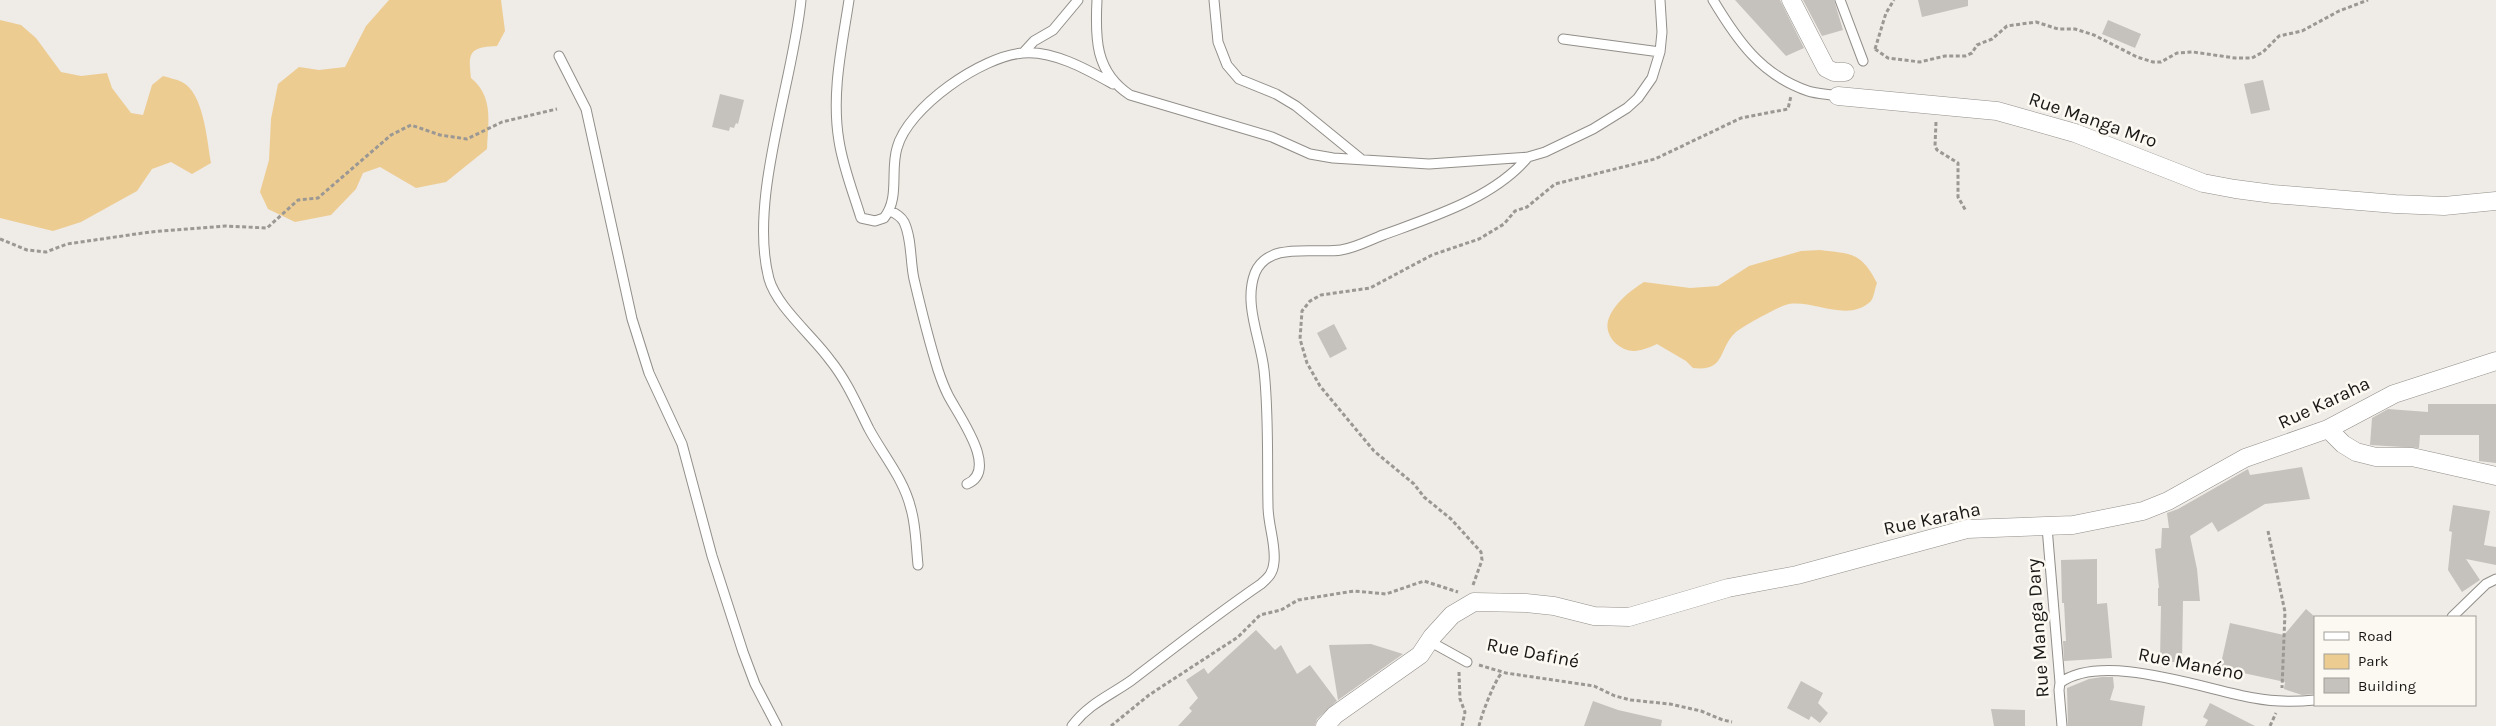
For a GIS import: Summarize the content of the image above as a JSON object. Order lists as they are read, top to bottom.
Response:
{
  "streets": {
    "street": ["Rue Manga Mro", "Rue Karaha"],
    "lane": ["Rue Manga Dary", "Rue Dafiné", "Rue Manéno"]
  },
  "crossings": [
    ["Rue Karaha", "Rue Manga Dary"],
    ["Rue Manga Dary", "Rue Manéno"]
  ],
  "legend": ["Road", "Park", "Building"]
}
